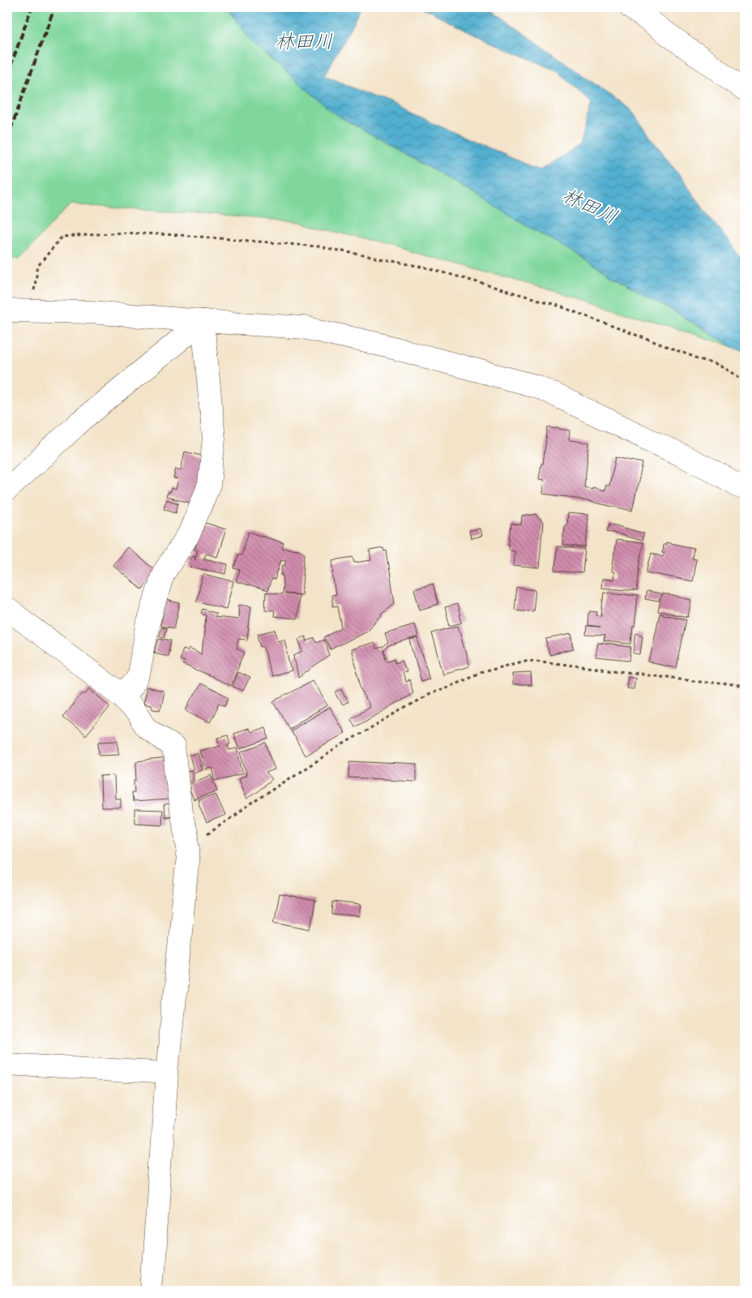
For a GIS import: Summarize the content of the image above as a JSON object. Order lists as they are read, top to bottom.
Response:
{
  "water": ["林田川"]
}
